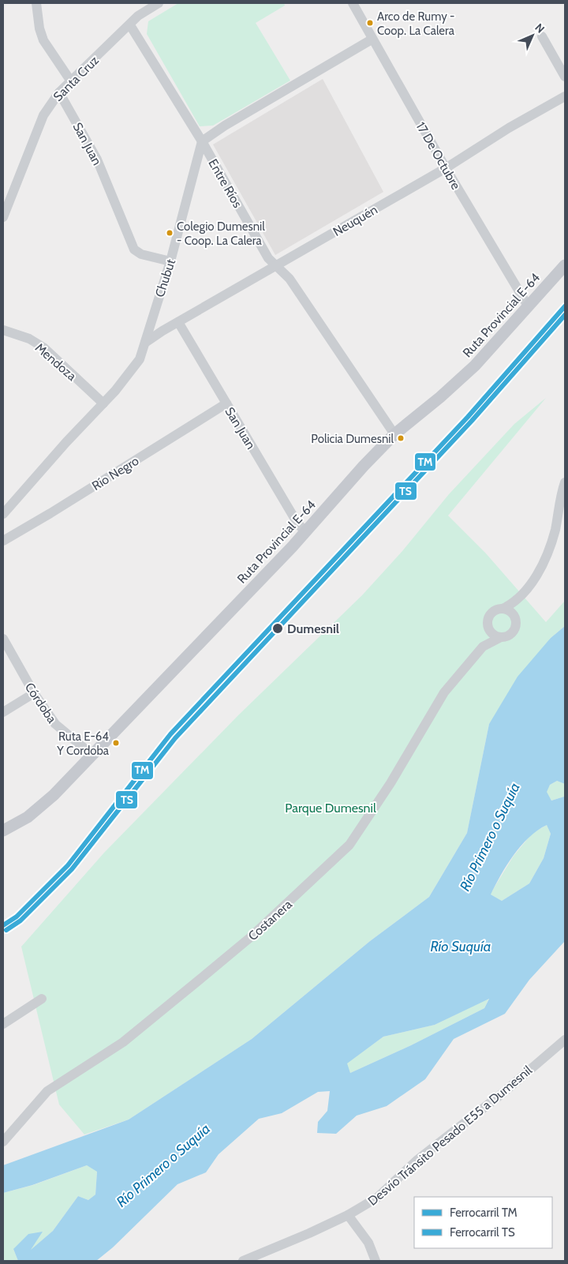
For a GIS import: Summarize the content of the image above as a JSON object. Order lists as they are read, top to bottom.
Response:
{
  "streets": {
    "main road": ["Ruta Provincial E-64"],
    "street": [
      "Santa Cruz",
      "San Juan",
      "17 De Octubre",
      "Entre Ríos",
      "Neuquén",
      "Chubut",
      "Mendoza",
      "Río Negro",
      "Córdoba",
      "Costanera",
      "Desvío Tránsito Pesado E55 a Dumesnil"
    ]
  },
  "crossings": [
    ["Santa Cruz", "San Juan"],
    ["Santa Cruz", "Entre Ríos"],
    ["San Juan", "Neuquén"],
    ["San Juan", "Chubut"],
    ["San Juan", "Ruta Provincial E-64"],
    ["San Juan", "Río Negro"],
    ["17 De Octubre", "Neuquén"],
    ["17 De Octubre", "Ruta Provincial E-64"],
    ["Entre Ríos", "Neuquén"],
    ["Entre Ríos", "Chubut"],
    ["Entre Ríos", "Ruta Provincial E-64"],
    ["Neuquén", "Chubut"],
    ["Chubut", "Mendoza"],
    ["Ruta Provincial E-64", "Córdoba"]
  ],
  "water": ["Río Primero o Suquía", "Río Suquía"],
  "parks": ["Parque Dumesnil"],
  "places": [
    "Arco de Rumy - Coop. La Calera",
    "Colegio Dumesnil - Coop. La Calera",
    "Policia Dumesnil",
    "Dumesnil",
    "Ruta E-64 Y Cordoba"
  ],
  "lines": ["rail line TM", "rail line TS"],
  "legend": ["Ferrocarril TM", "Ferrocarril TS"],
  "north": "top right"
}
